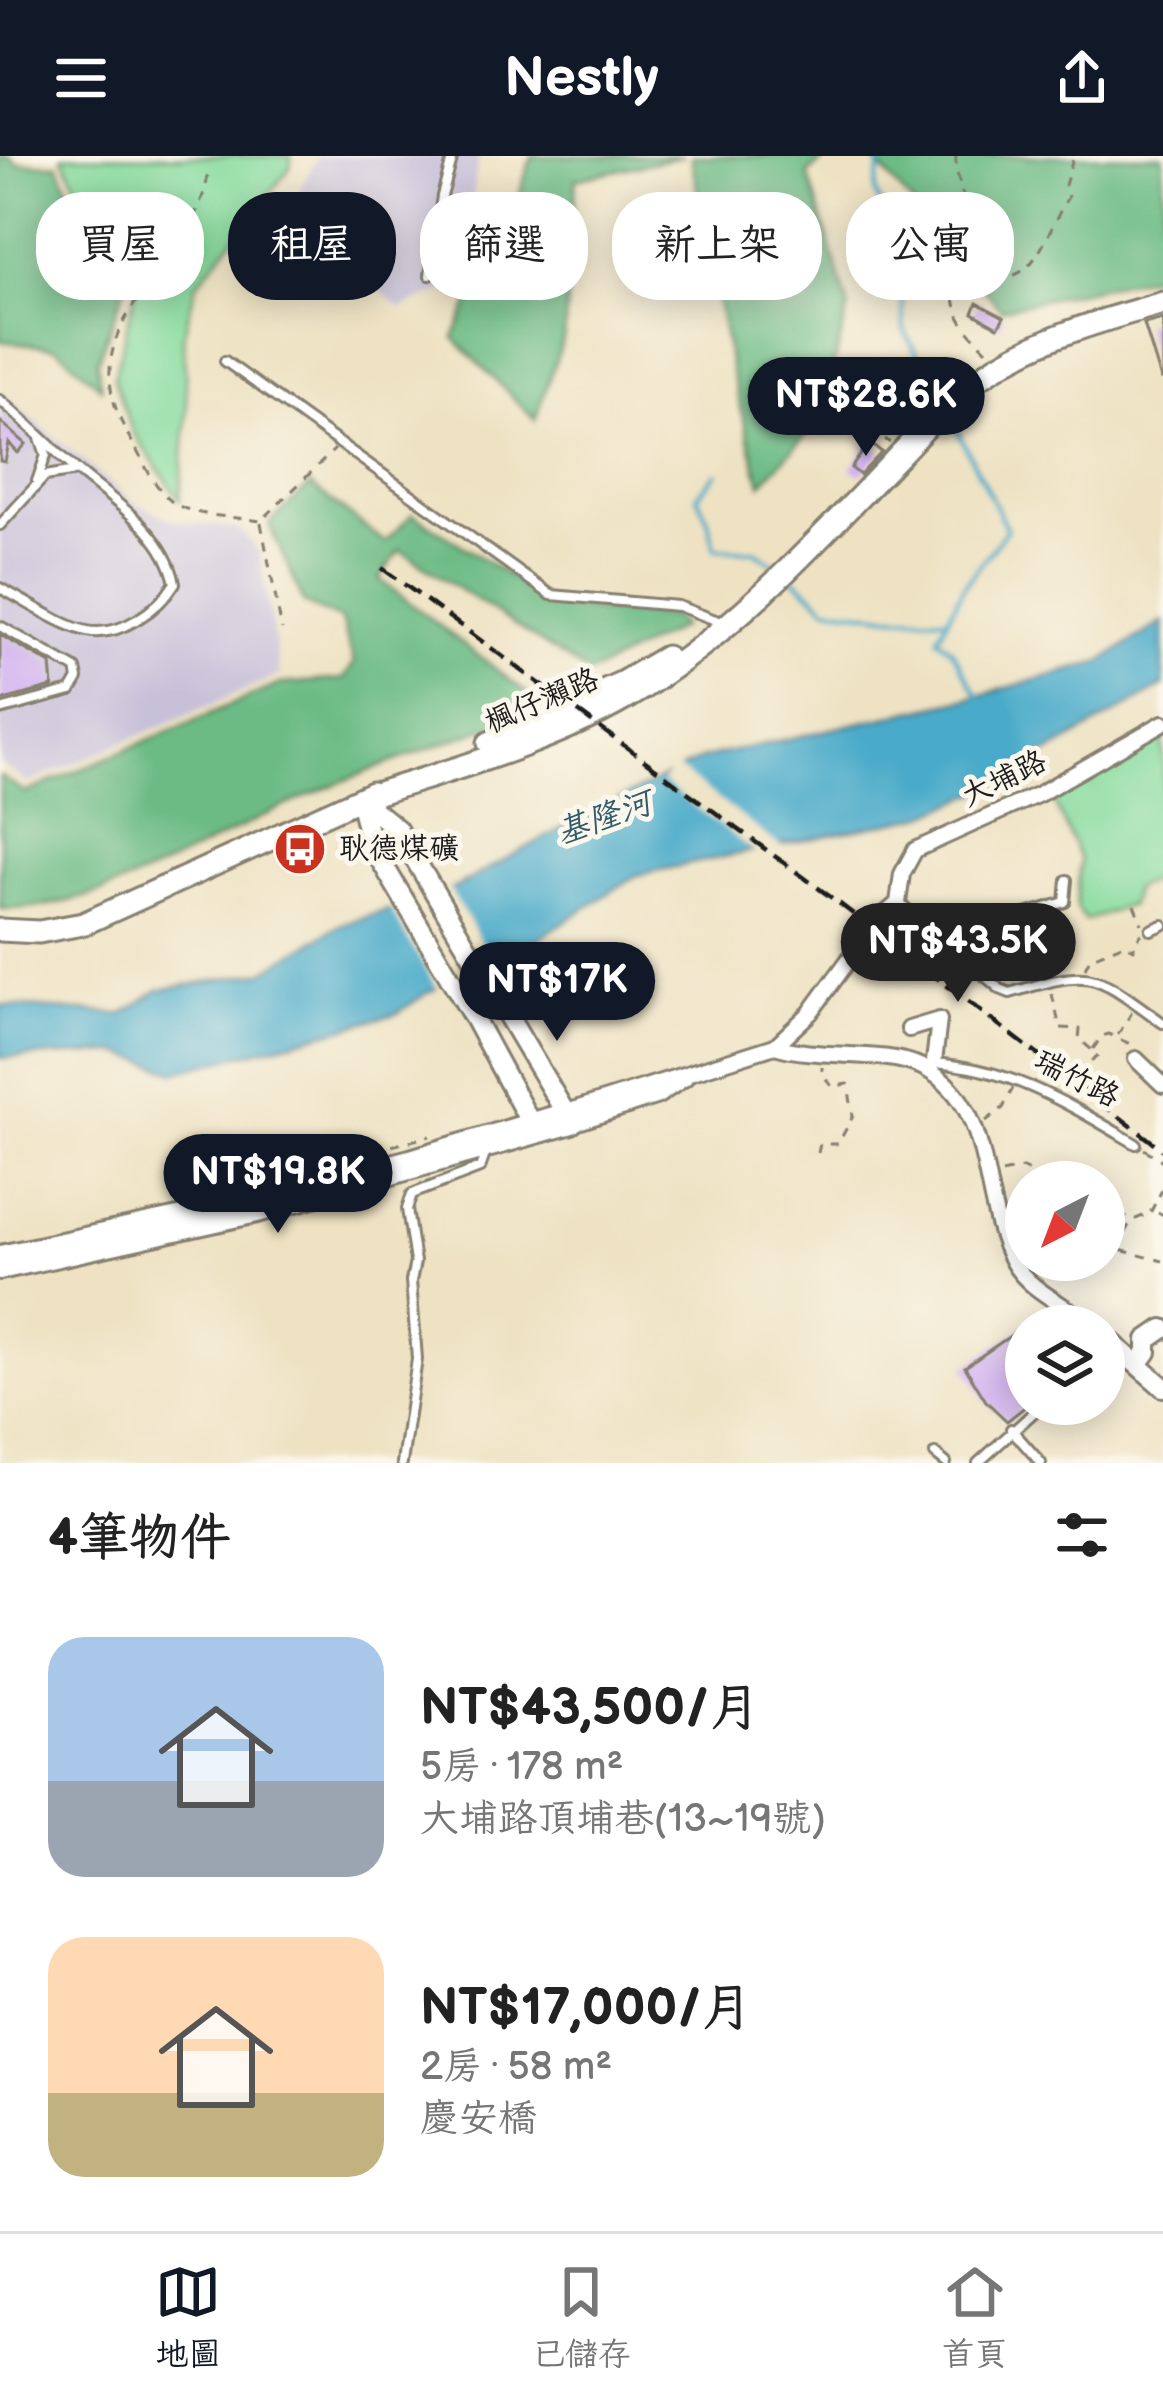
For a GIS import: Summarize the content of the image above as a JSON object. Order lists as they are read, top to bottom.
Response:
{
  "streets": {
    "main road": ["楓仔瀨路"],
    "street": ["大埔路", "瑞竹路"]
  },
  "water": ["基隆河"],
  "places": {
    "bus stop": ["耿德煤礦"]
  },
  "north": "bottom left",
  "page": {
    "header": "Nestly",
    "chip": [
      "買屋",
      "租屋",
      "篩選",
      "新上架",
      "公寓"
    ],
    "price": [
      "NT$28.6K",
      "NT$43.5K",
      "NT$17K",
      "NT$19.8K"
    ],
    "heading": "4筆物件",
    "list": [
      {
        "name": "NT$43,500/月",
        "note": "5房 · 178 m² · 大埔路頂埔巷(13~19號)"
      },
      {
        "name": "NT$17,000/月",
        "note": "2房 · 58 m² · 慶安橋"
      }
    ],
    "tabs": ["地圖", "已儲存", "首頁"]
  }
}
